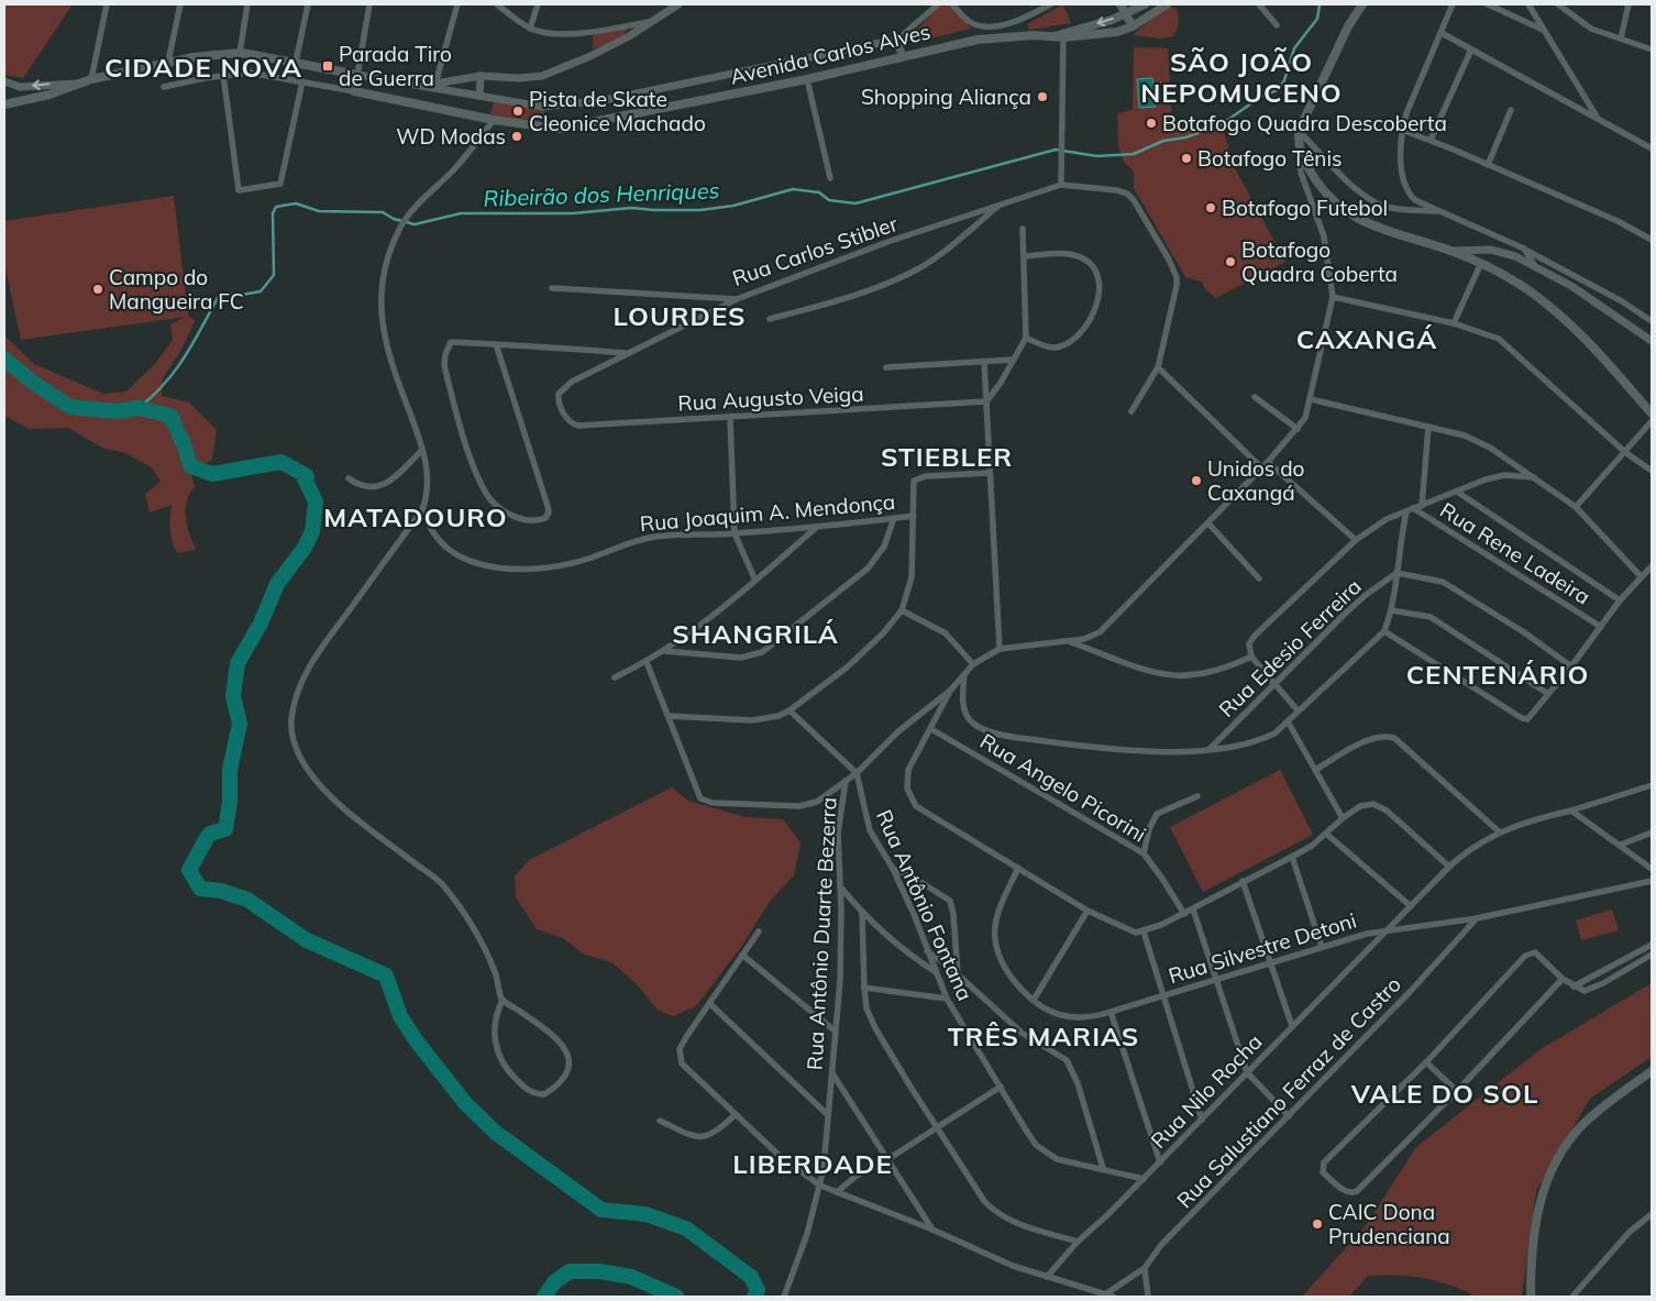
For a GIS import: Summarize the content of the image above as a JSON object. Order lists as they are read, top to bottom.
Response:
{
  "streets": {
    "main road": ["Avenida Carlos Alves"],
    "street": [
      "Rua Carlos Stibler",
      "Rua Augusto Veiga",
      "Rua Joaquim A. Mendonça",
      "Rua Rene Ladeira",
      "Rua Edesio Ferreira",
      "Rua Angelo Picorini",
      "Rua Antônio Fontana",
      "Rua Antônio Duarte Bezerra",
      "Rua Silvestre Detoni",
      "Rua Nilo Rocha",
      "Rua Salustiano Ferraz de Castro"
    ]
  },
  "crossings": [
    ["Rua Antônio Fontana", "Rua Nilo Rocha"],
    ["Rua Silvestre Detoni", "Rua Nilo Rocha"],
    ["Rua Silvestre Detoni", "Rua Salustiano Ferraz de Castro"]
  ],
  "districts": [
    "SÃO JOÃO NEPOMUCENO",
    "CIDADE NOVA",
    "LOURDES",
    "CAXANGÁ",
    "STIEBLER",
    "MATADOURO",
    "SHANGRILÁ",
    "CENTENÁRIO",
    "TRÊS MARIAS",
    "VALE DO SOL",
    "LIBERDADE"
  ],
  "water": ["Ribeirão dos Henriques"],
  "places": {
    "transit": ["Parada Tiro de Guerra"],
    "other": [
      "Shopping Aliança",
      "Pista de Skate Cleonice Machado",
      "Botafogo Quadra Descoberta",
      "WD Modas",
      "Botafogo Tênis",
      "Botafogo Futebol",
      "Botafogo Quadra Coberta",
      "Campo do Mangueira FC",
      "Unidos do Caxangá",
      "CAIC Dona Prudenciana"
    ]
  }
}
